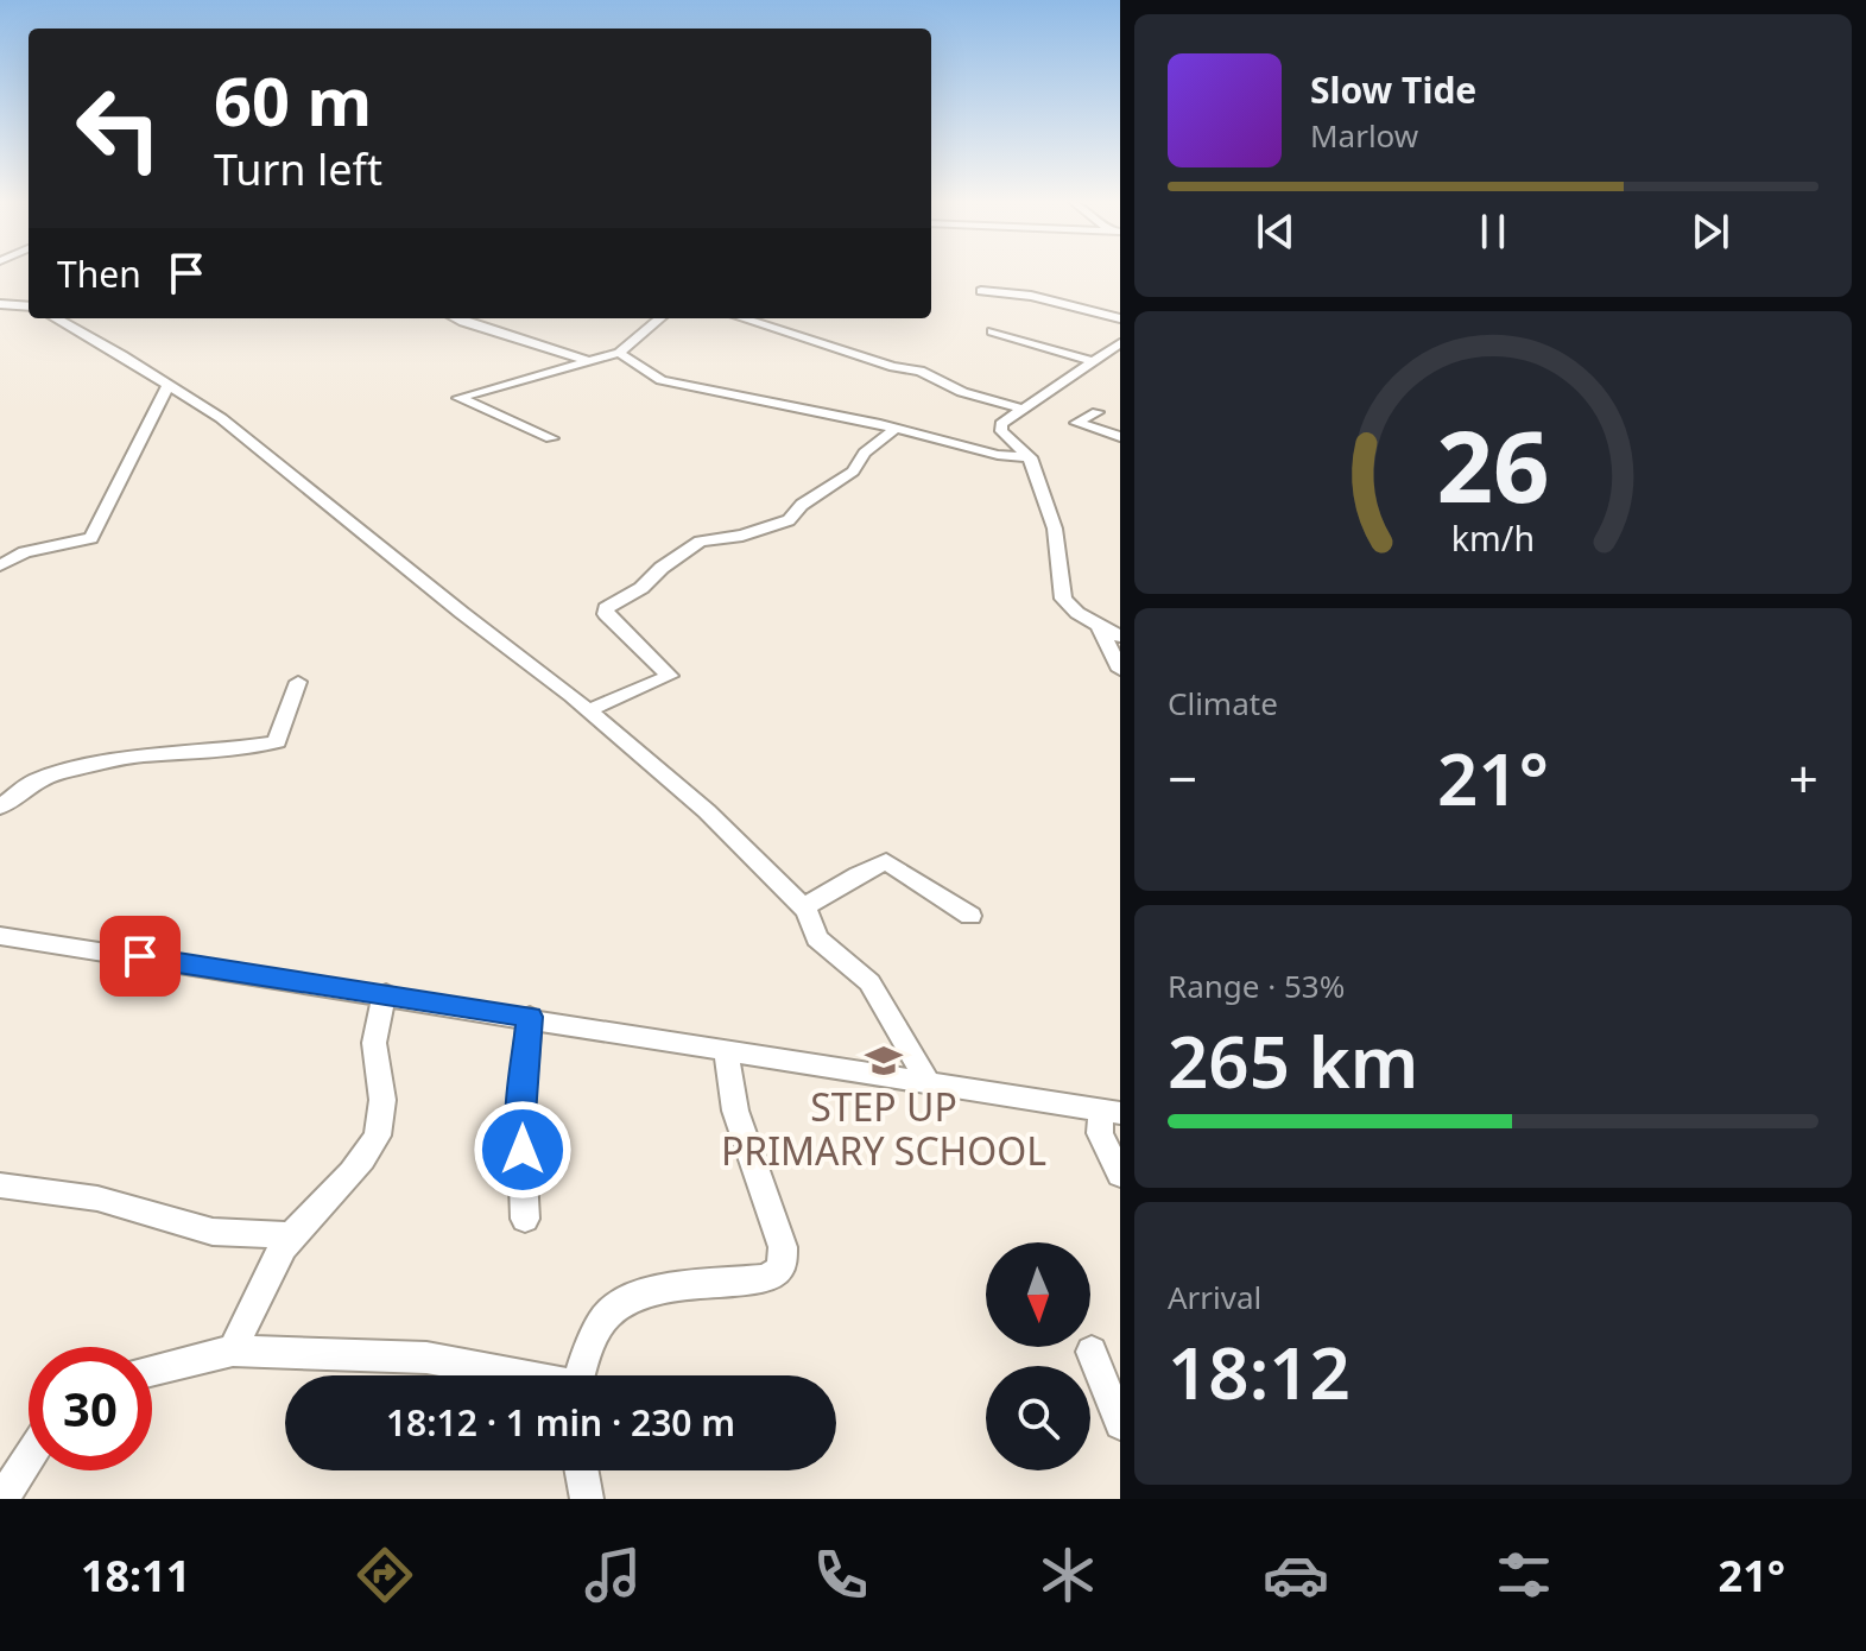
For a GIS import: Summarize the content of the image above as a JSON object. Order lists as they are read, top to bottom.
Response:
{
  "places": {
    "school or university": ["STEP UP PRIMARY SCHOOL"]
  },
  "north": "bottom",
  "page": {
    "turn": ["60 m", "Turn left"],
    "song": ["Slow Tide", "Marlow"],
    "then": "Then",
    "tile": [
      "Climate",
      ["Range · 53%", "265 km"],
      ["Arrival", "18:12"]
    ],
    "heat": ["−", "21°", "+"],
    "limit": "30",
    "trip": "18:12 · 1 min · 230 m",
    "tabs": ["18:11", "21°"],
    "gauge": ["26", "km/h"]
  }
}
